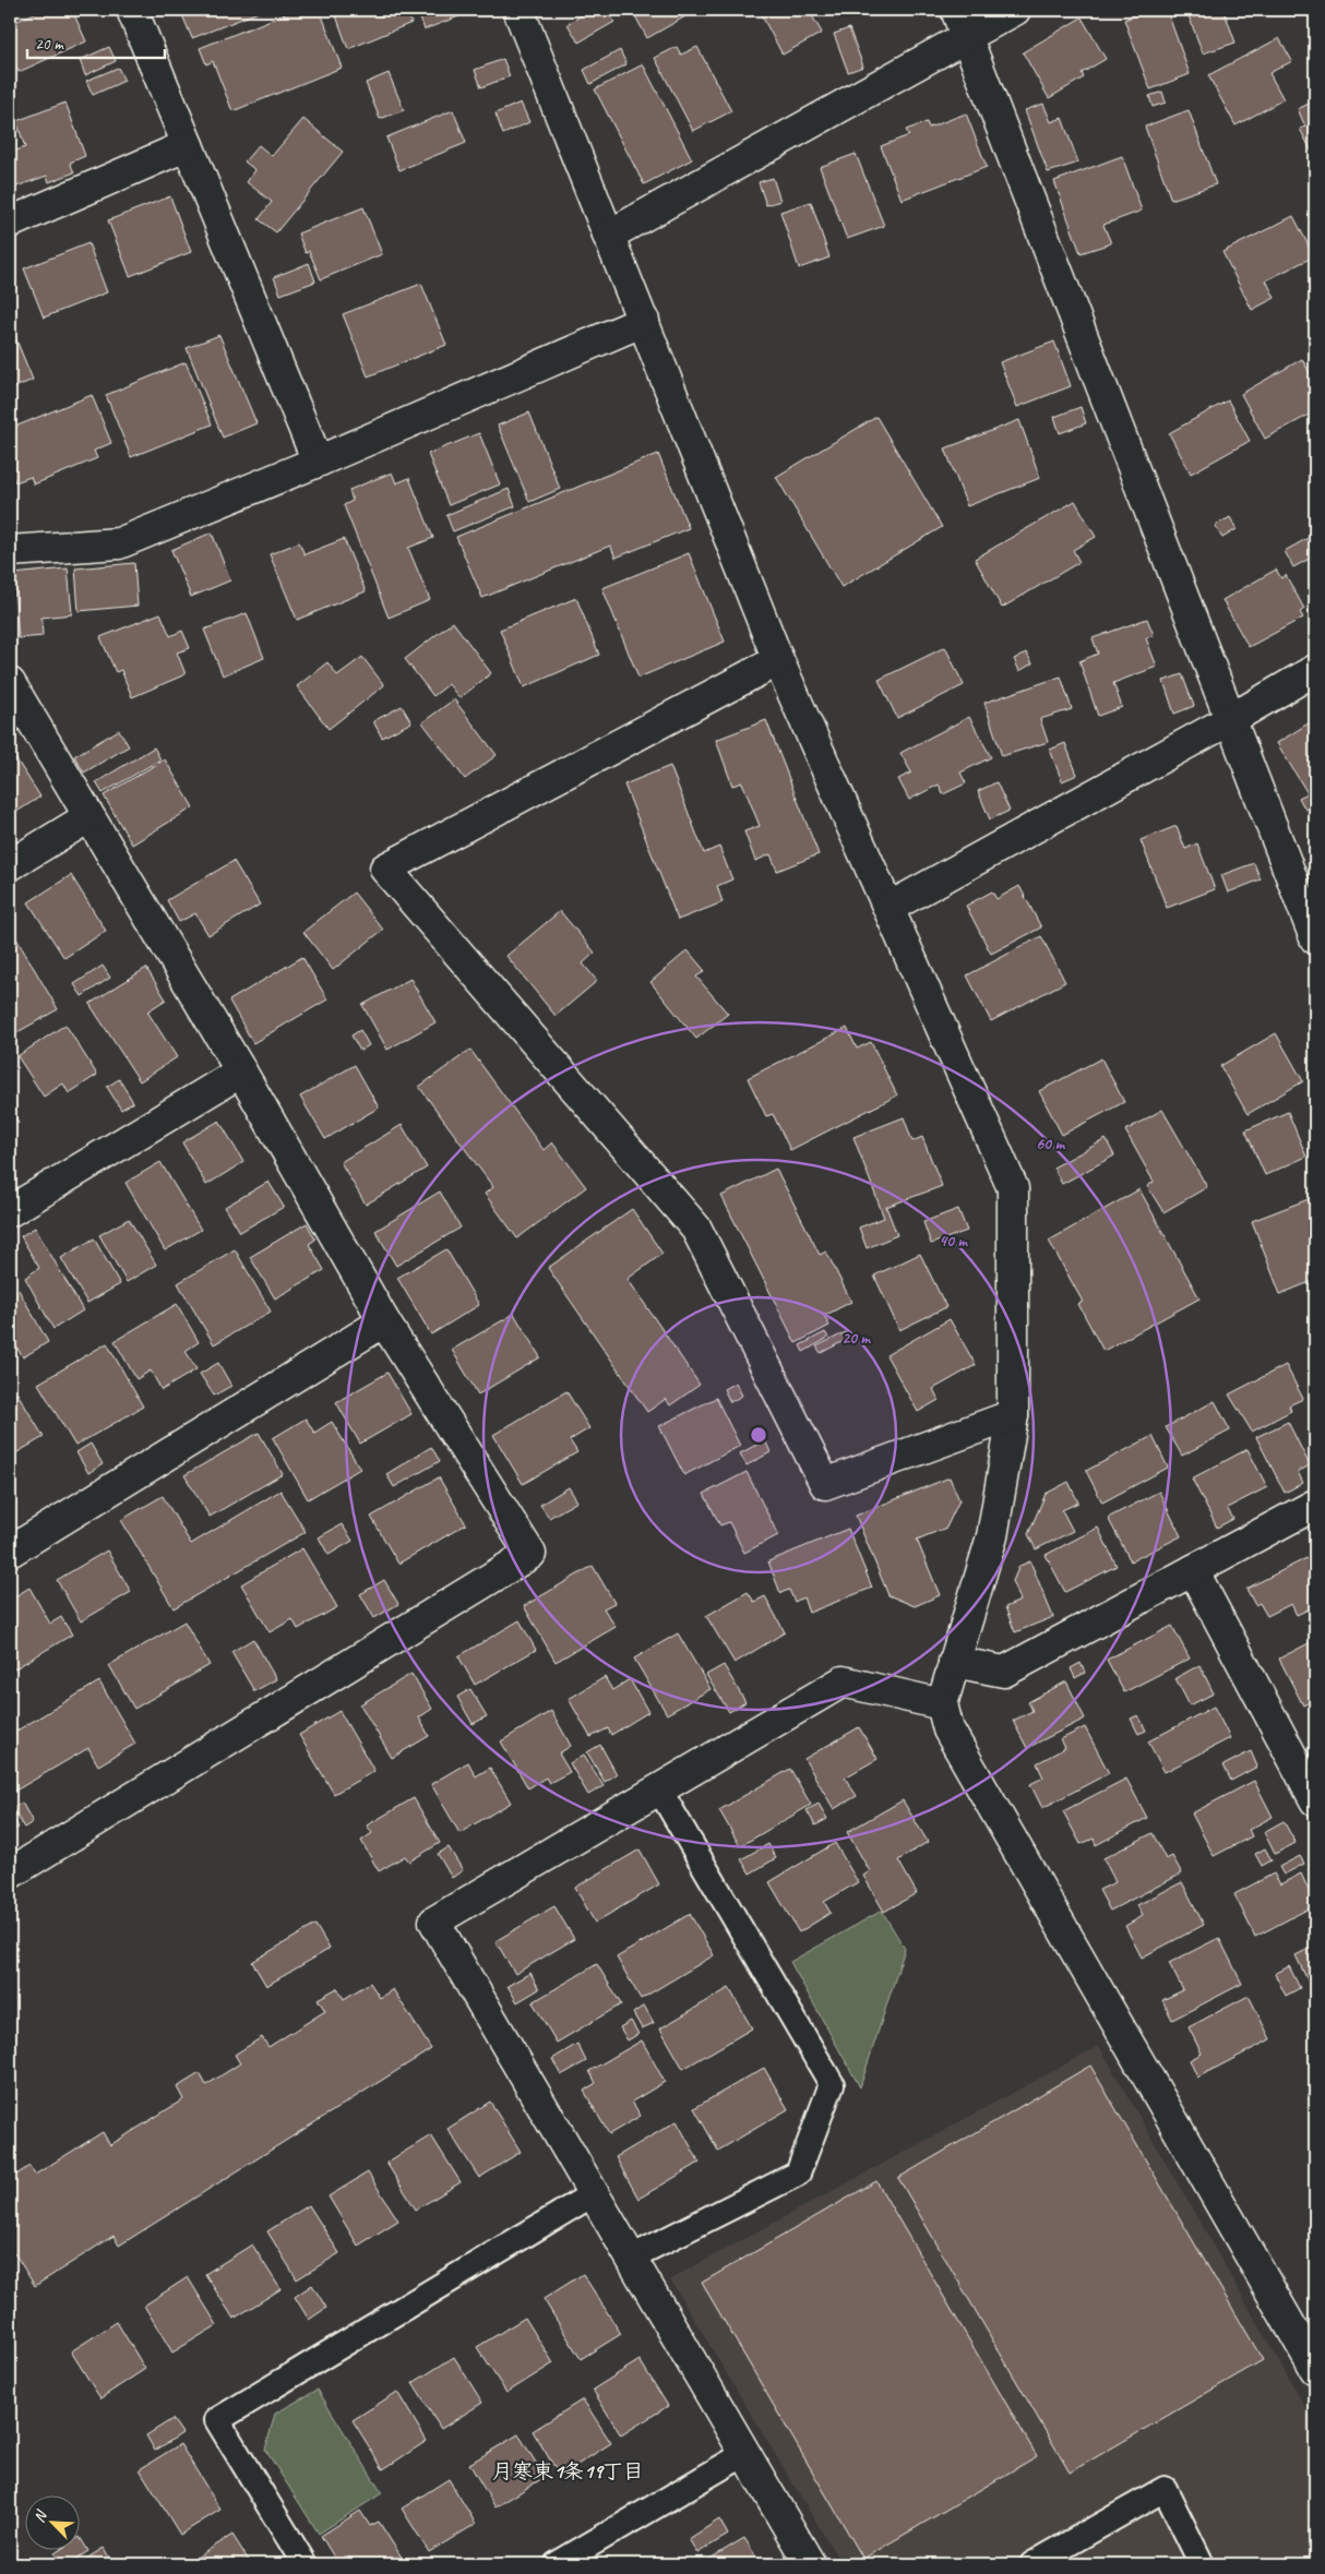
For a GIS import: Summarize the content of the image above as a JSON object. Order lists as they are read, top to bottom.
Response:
{
  "districts": ["月寒東1条19丁目"],
  "scale_bar": "20 m",
  "north": "top left",
  "rings": ["60 m", "40 m", "20 m"]
}
